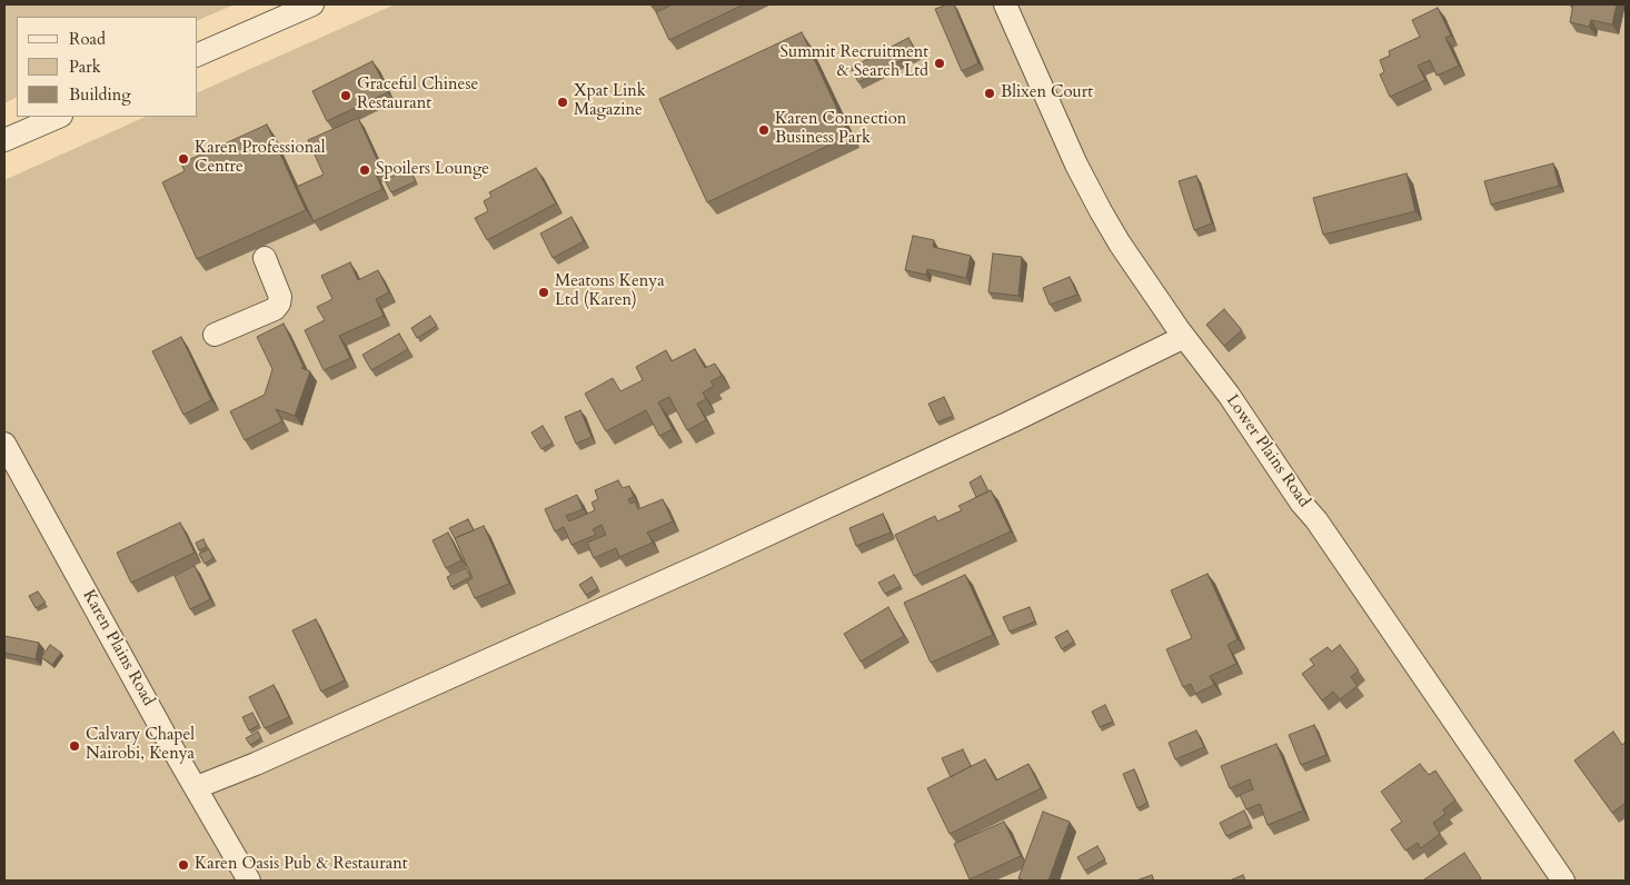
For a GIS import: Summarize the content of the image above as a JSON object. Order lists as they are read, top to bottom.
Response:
{
  "streets": {
    "street": ["Lower Plains Road", "Karen Plains Road"]
  },
  "places": [
    "Summit Recruitment & Search Ltd",
    "Blixen Court",
    "Graceful Chinese Restaurant",
    "Xpat Link Magazine",
    "Karen Connection Business Park",
    "Karen Professional Centre",
    "Spoilers Lounge",
    "Meatons Kenya Ltd (Karen)",
    "Calvary Chapel Nairobi, Kenya",
    "Karen Oasis Pub & Restaurant"
  ],
  "legend": ["Road", "Park", "Building"]
}
